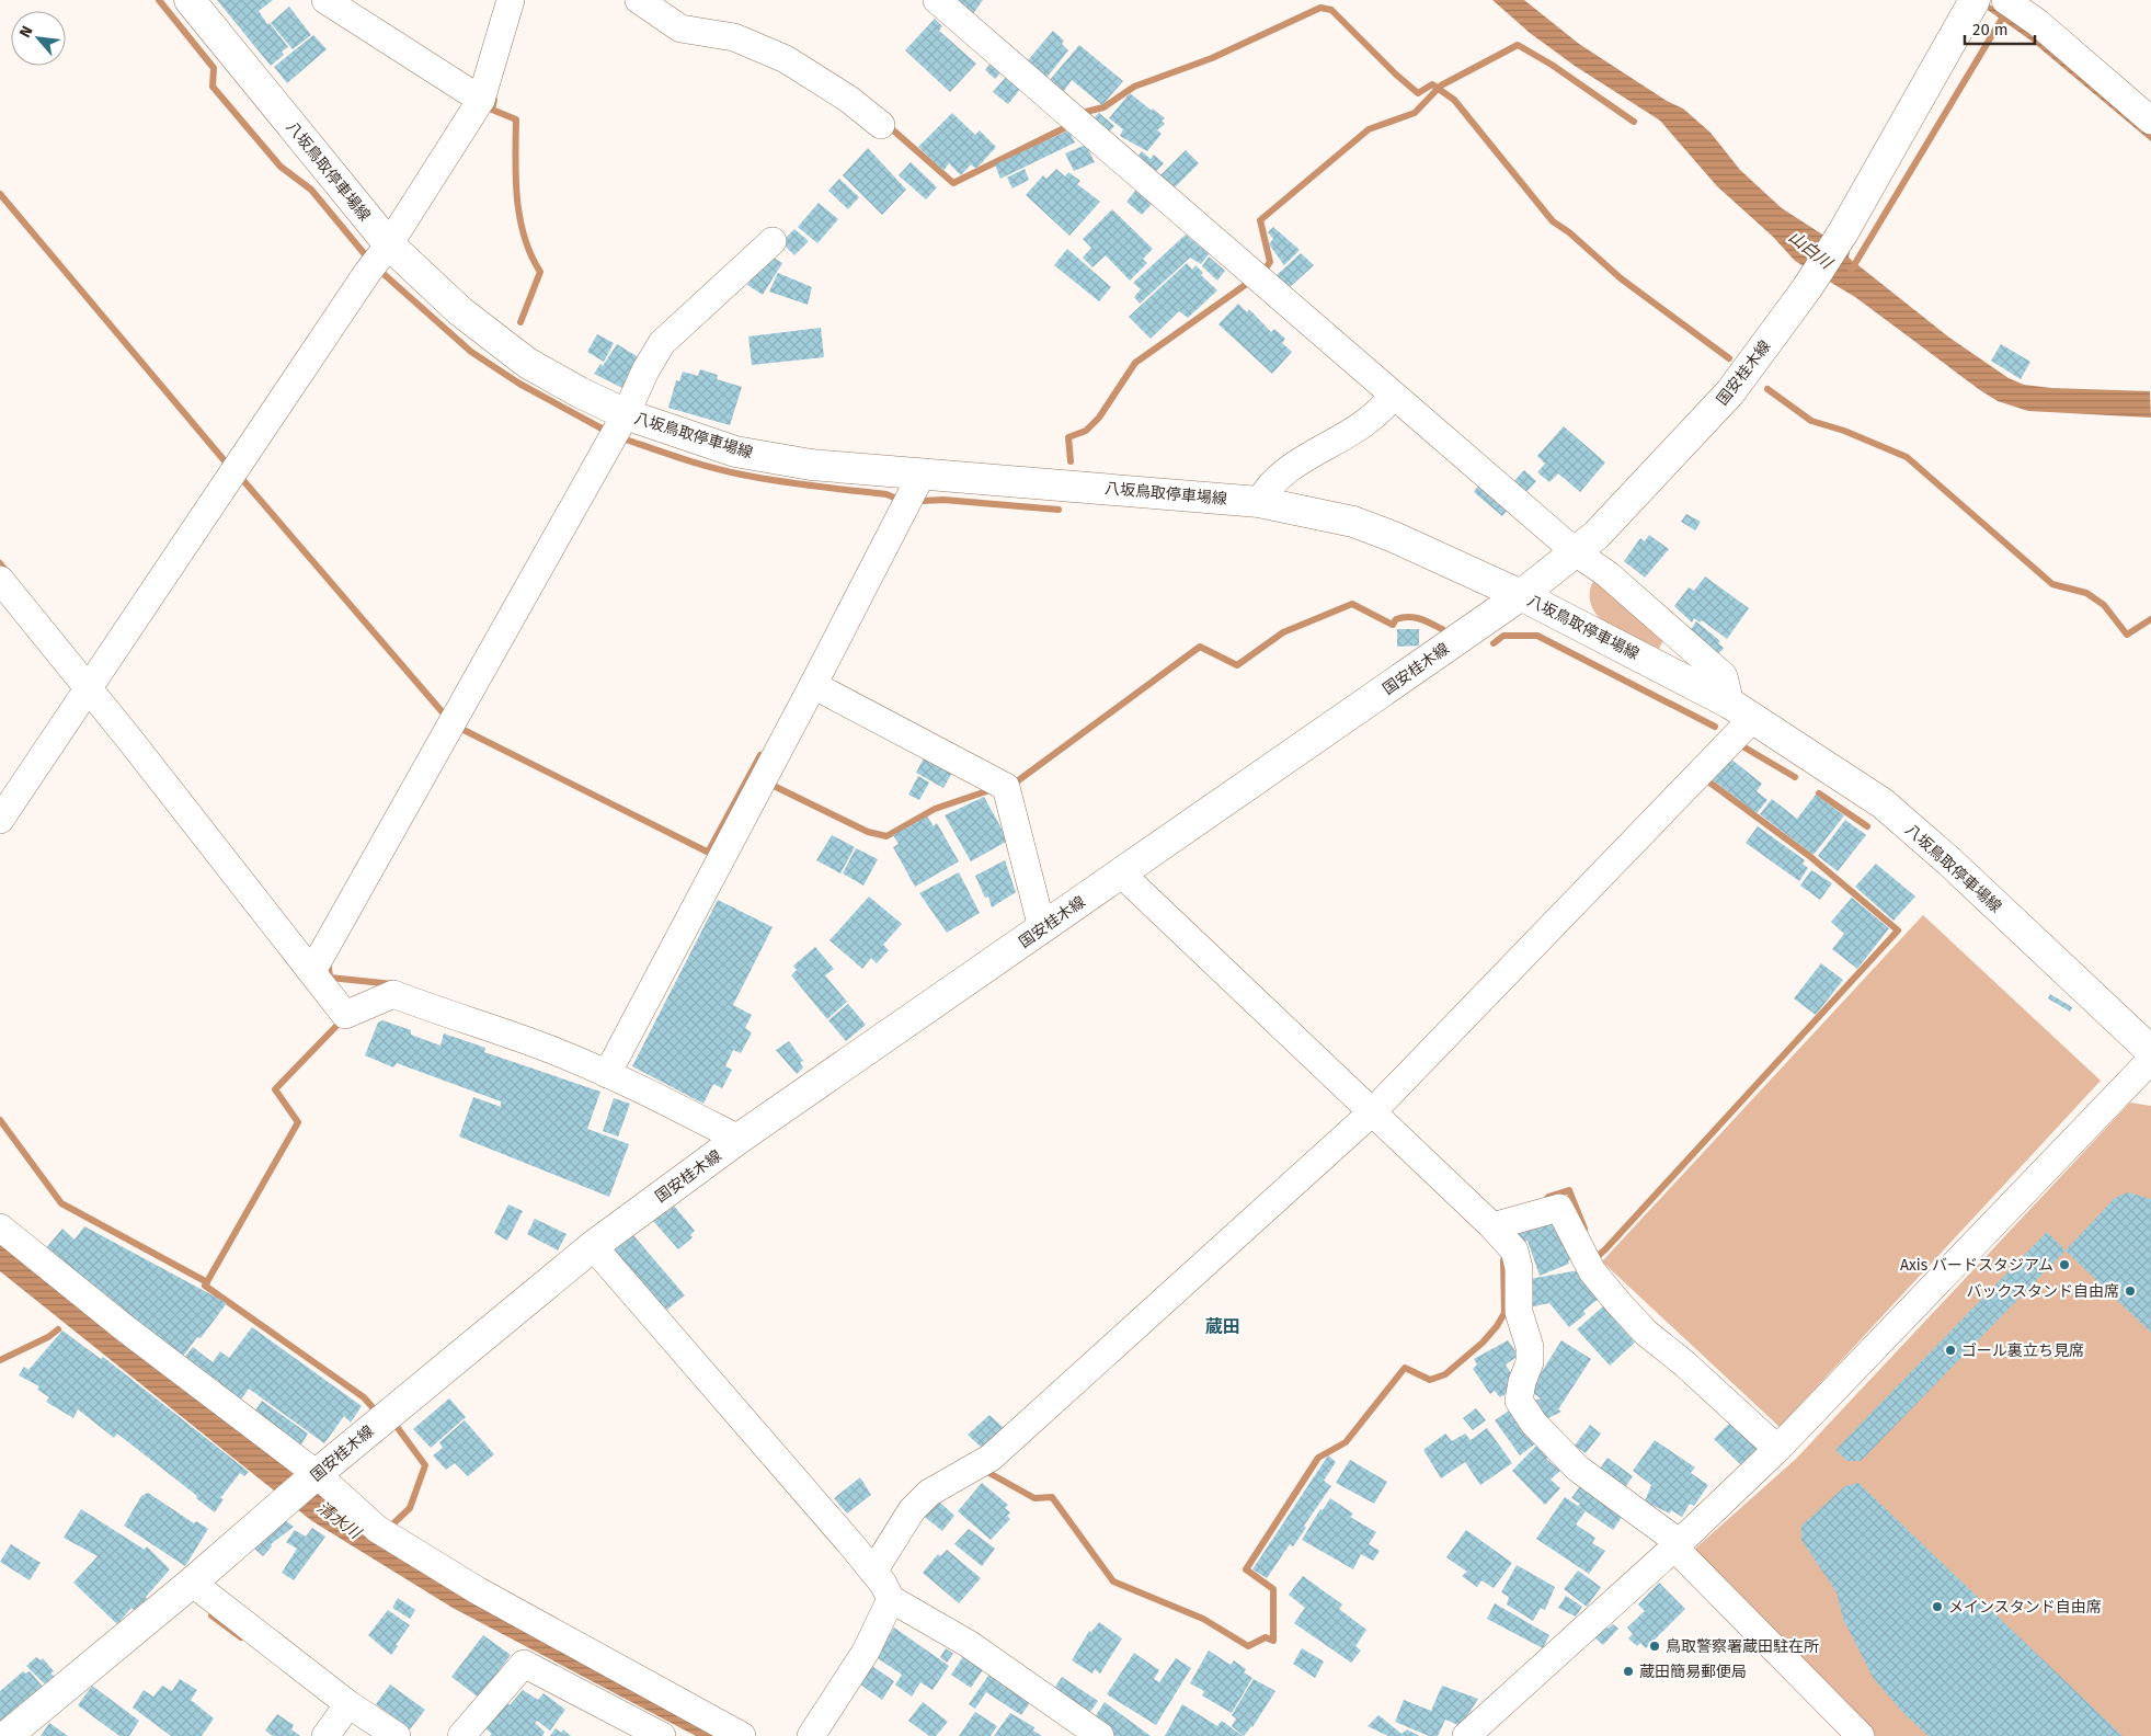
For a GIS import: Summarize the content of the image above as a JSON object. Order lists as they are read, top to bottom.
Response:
{
  "streets": {
    "main road": ["八坂鳥取停車場線", "国安桂木線"]
  },
  "crossings": [
    ["八坂鳥取停車場線", "国安桂木線"]
  ],
  "districts": ["蔵田"],
  "water": ["山白川", "清水川"],
  "places": [
    "Axis バードスタジアム",
    "バックスタンド自由席",
    "ゴール裏立ち見席",
    "メインスタンド自由席",
    "鳥取警察署蔵田駐在所",
    "蔵田簡易郵便局"
  ],
  "scale_bar": "20 m",
  "north": "top left"
}
